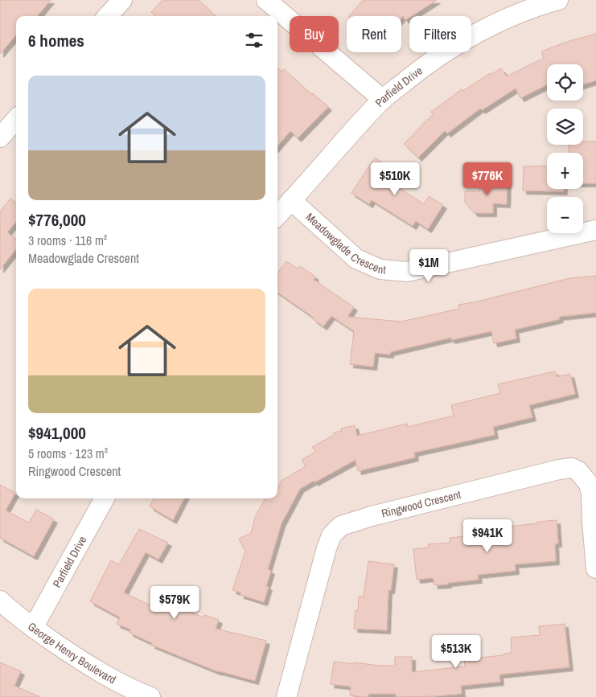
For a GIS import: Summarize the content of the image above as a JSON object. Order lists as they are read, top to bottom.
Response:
{
  "streets": {
    "street": [
      "Parfield Drive",
      "Meadowglade Crescent",
      "Ringwood Crescent",
      "George Henry Boulevard"
    ]
  },
  "crossings": [
    ["Parfield Drive", "Meadowglade Crescent"],
    ["Parfield Drive", "George Henry Boulevard"]
  ],
  "page": {
    "chip": ["Buy", "Rent", "Filters"],
    "heading": "6 homes",
    "map_buttons": ["+", "−"],
    "list": [
      {
        "name": "$776,000",
        "note": "3 rooms · 116 m² · Meadowglade Crescent"
      },
      {
        "name": "$941,000",
        "note": "5 rooms · 123 m² · Ringwood Crescent"
      }
    ],
    "price": [
      "$510K",
      "$776K",
      "$1M",
      "$941K",
      "$579K",
      "$513K"
    ]
  }
}
